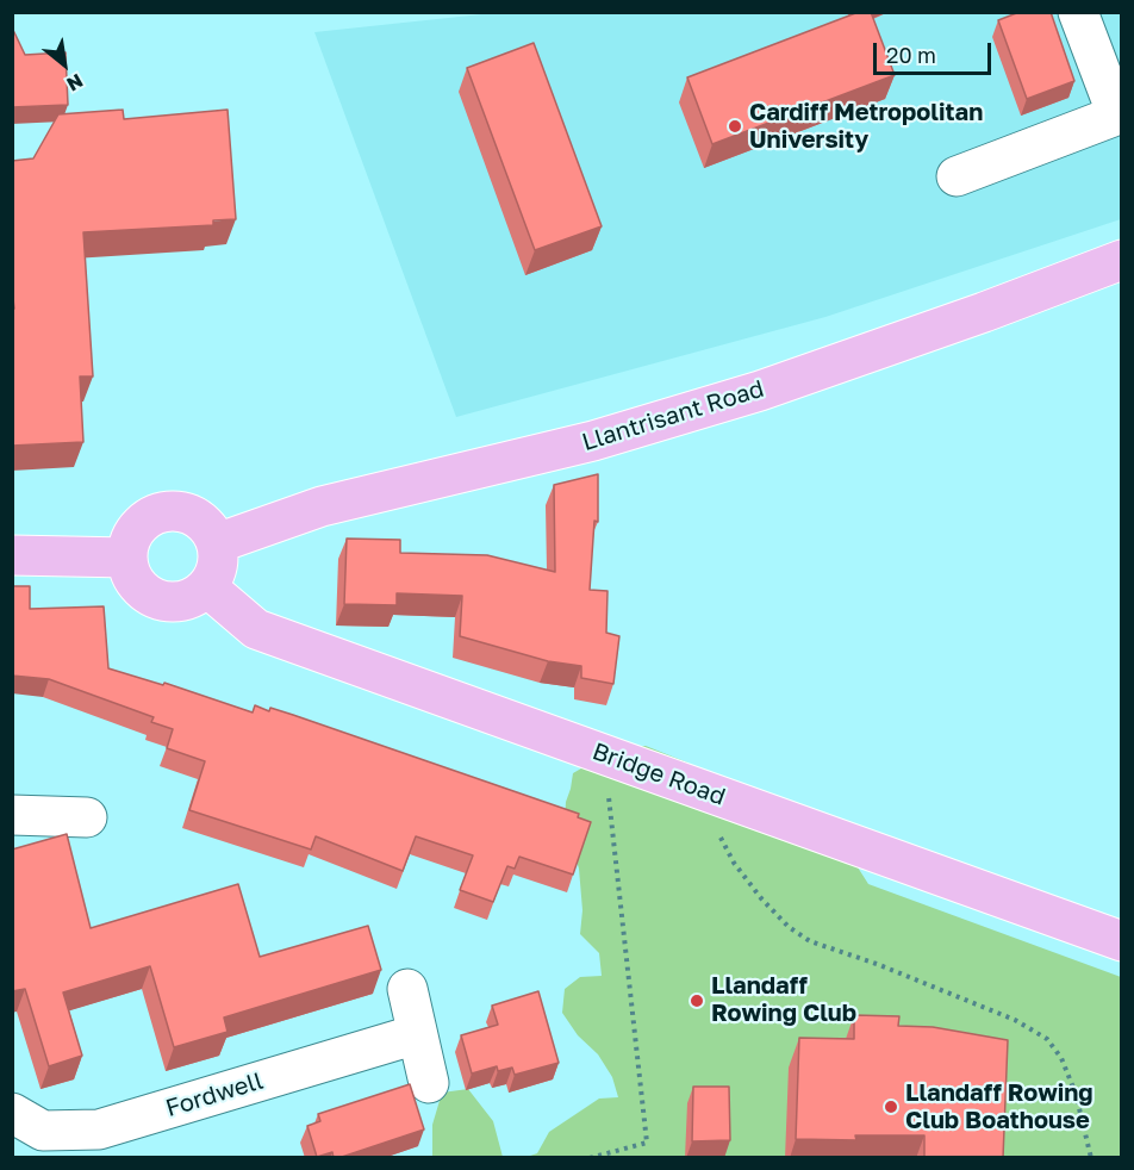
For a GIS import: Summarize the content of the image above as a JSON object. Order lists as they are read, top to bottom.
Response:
{
  "streets": {
    "main road": ["Llantrisant Road", "Bridge Road"],
    "street": ["Fordwell"]
  },
  "crossings": [
    ["Llantrisant Road", "Bridge Road"]
  ],
  "places": ["Cardiff Metropolitan University", "Llandaff Rowing Club", "Llandaff Rowing Club Boathouse"],
  "scale_bar": "20 m",
  "north": "bottom right"
}
